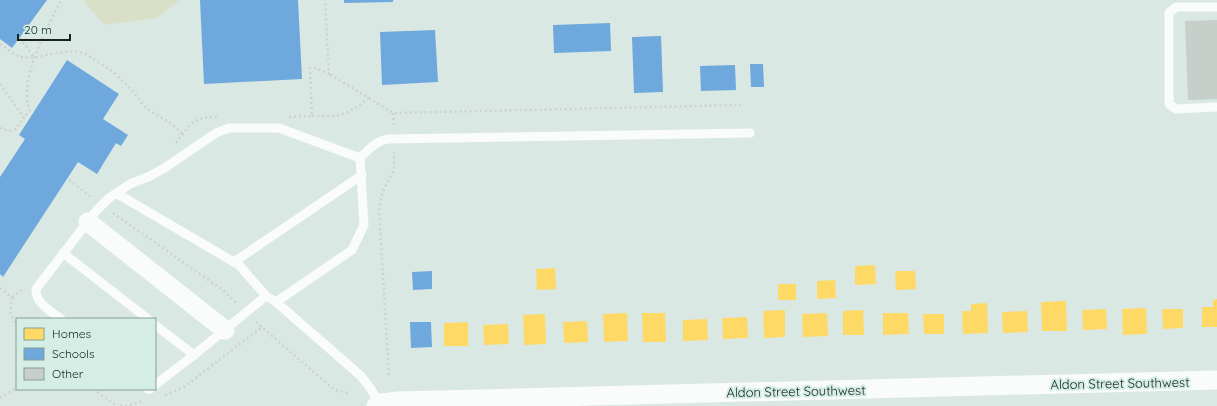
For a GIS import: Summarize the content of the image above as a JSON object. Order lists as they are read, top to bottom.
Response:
{
  "streets": {
    "street": ["Aldon Street Southwest"]
  },
  "legend": ["Homes", "Schools", "Other"],
  "scale_bar": "20 m"
}
